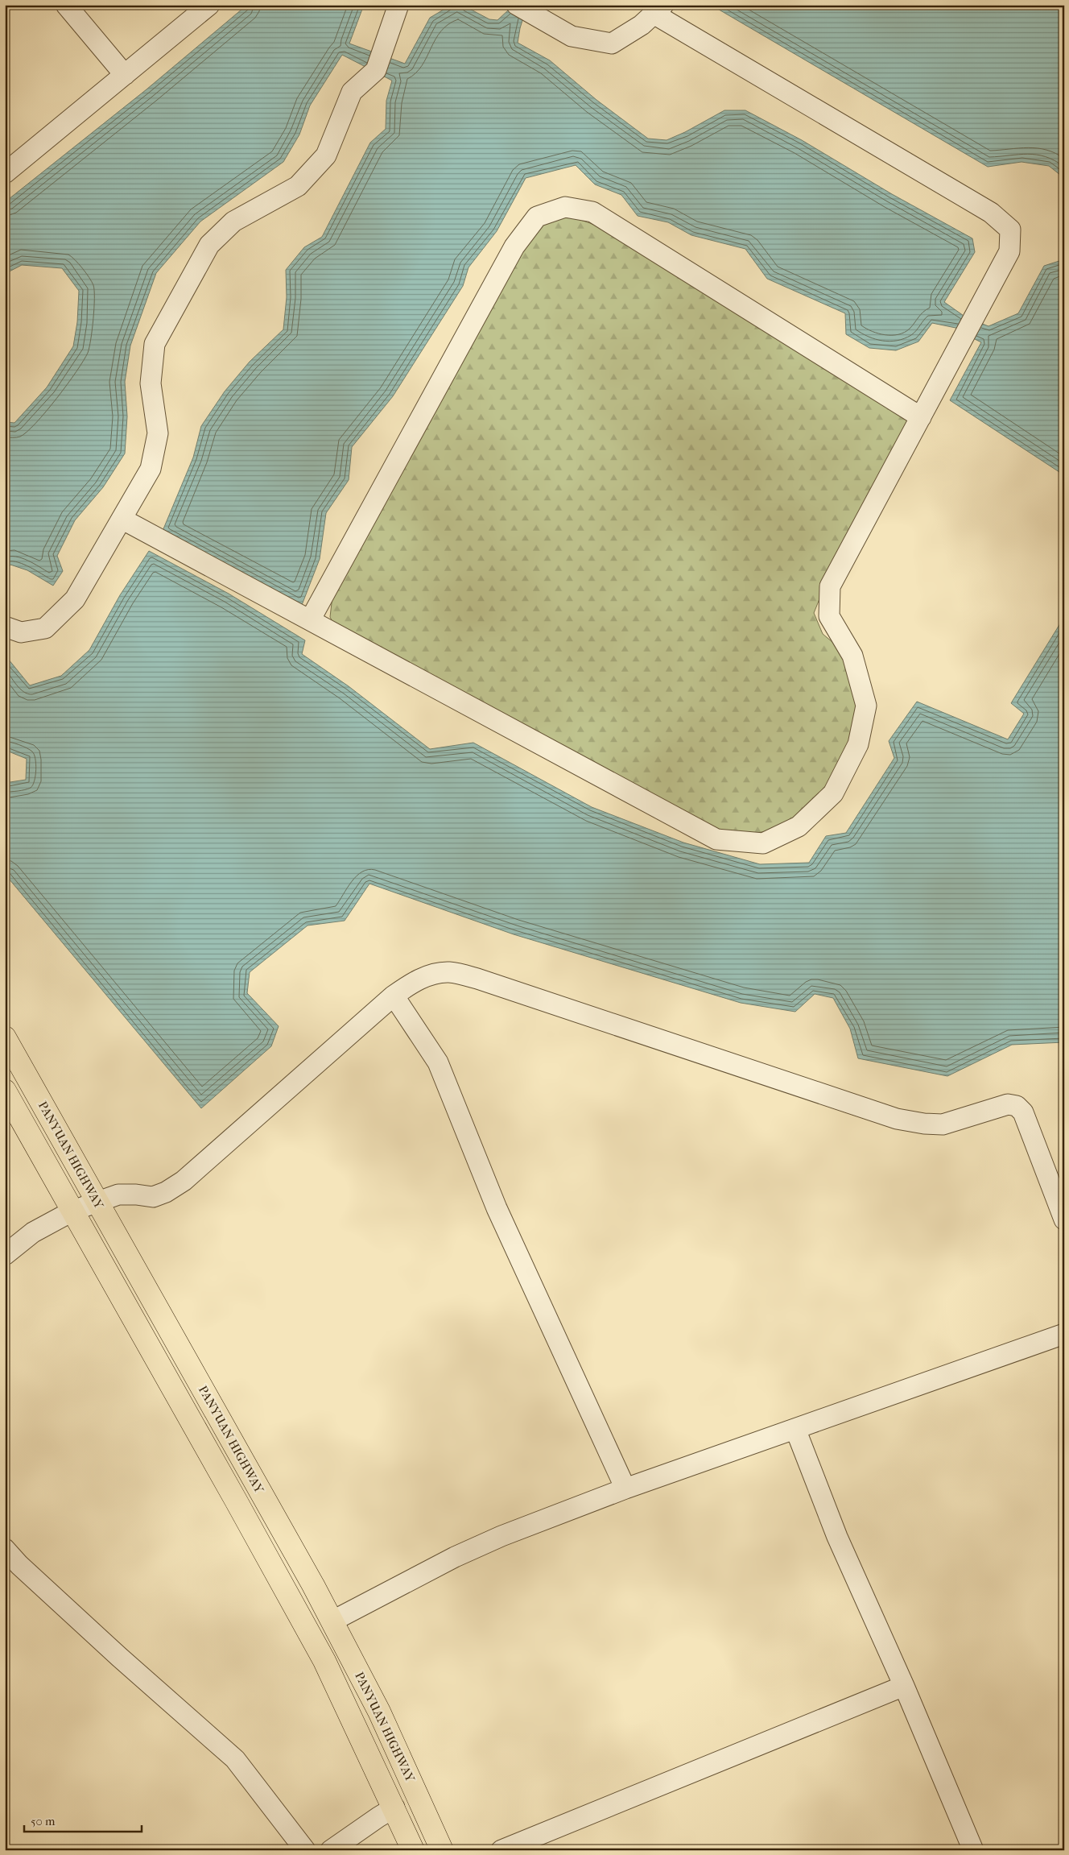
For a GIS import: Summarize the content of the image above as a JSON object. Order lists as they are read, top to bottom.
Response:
{
  "streets": {
    "main road": ["PANYUAN HIGHWAY"]
  },
  "scale_bar": "50 m"
}
